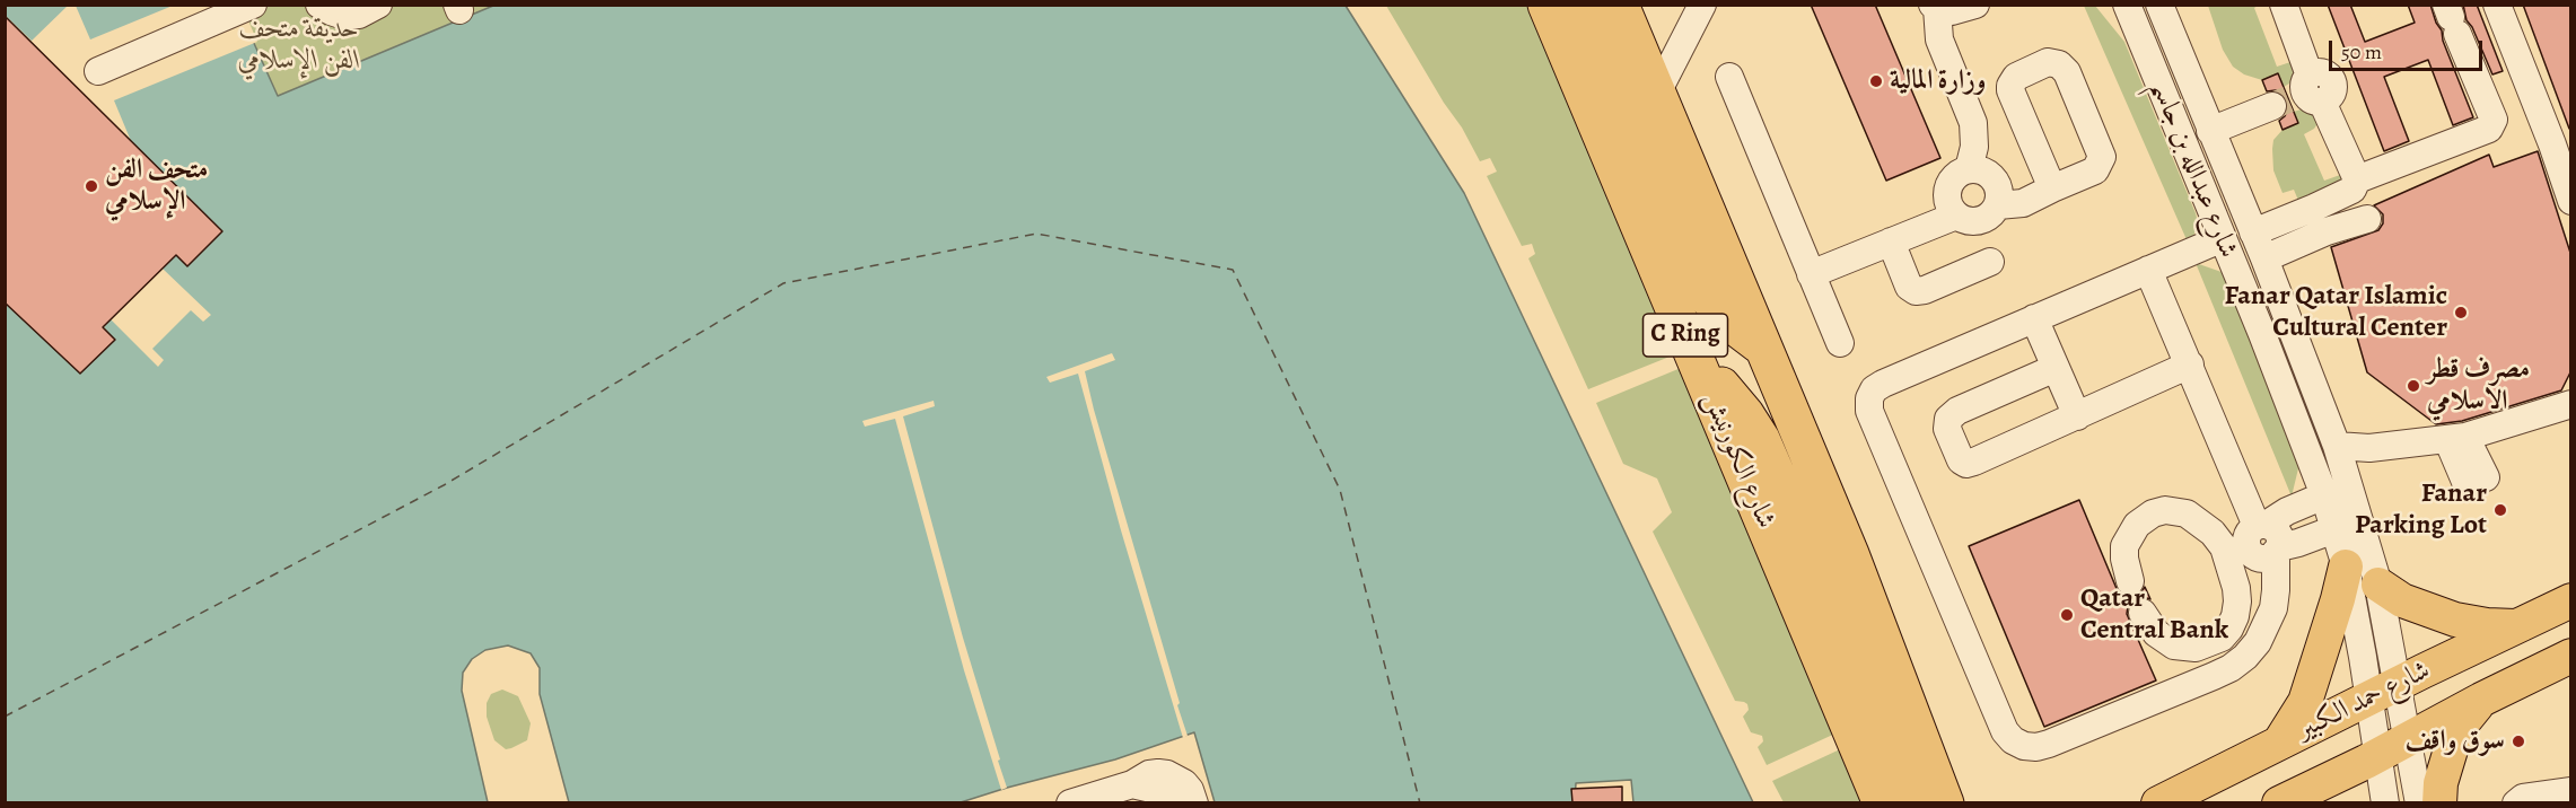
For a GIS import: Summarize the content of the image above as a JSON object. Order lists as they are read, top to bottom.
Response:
{
  "streets": {
    "highway": ["C Ring", "شارع الكورنيش"],
    "main road": ["شارع حمد الكبير"],
    "street": ["شارع عبدالله بن جاسم"]
  },
  "crossings": [
    ["شارع عبدالله بن جاسم", "شارع حمد الكبير"]
  ],
  "parks": ["حديقة متحف الفن الإسلامي"],
  "places": [
    "وزارة المالية",
    "متحف الفن الإسلامي",
    "Fanar Qatar Islamic Cultural Center",
    "مصرف قطر الاسلامي",
    "Fanar Parking Lot",
    "Qatar Central Bank",
    "سوق واقف"
  ],
  "scale_bar": "50 m"
}
